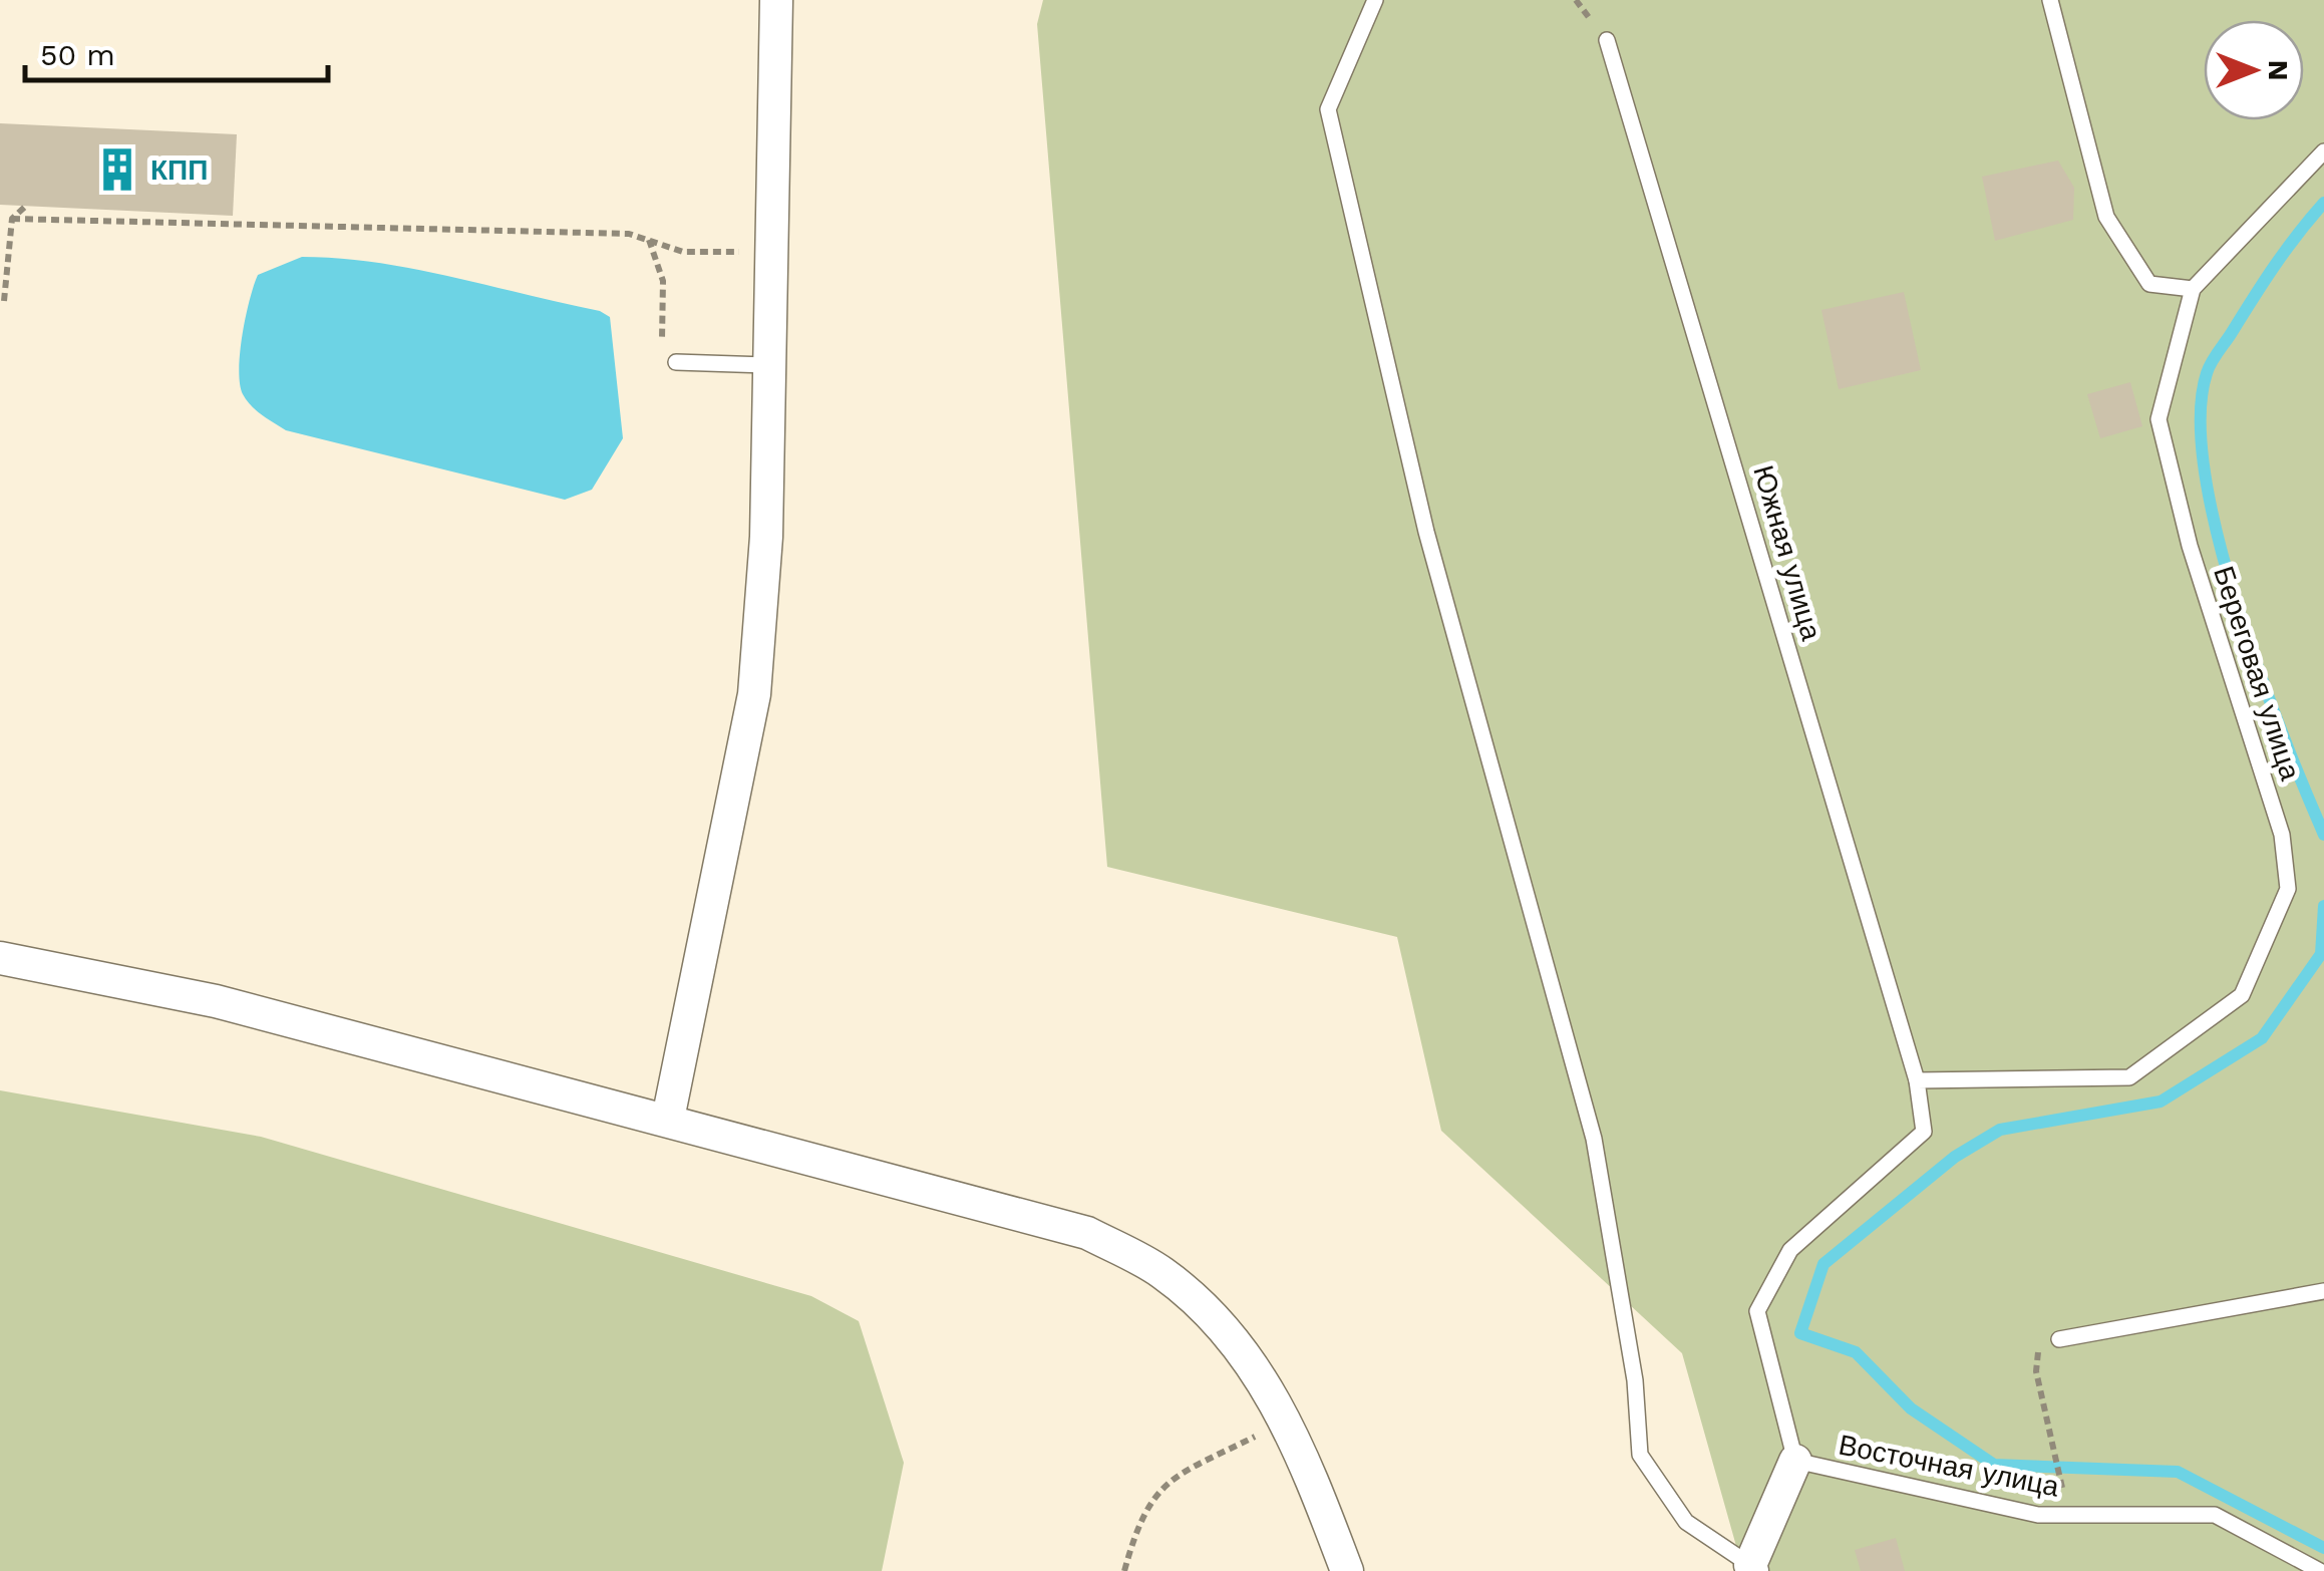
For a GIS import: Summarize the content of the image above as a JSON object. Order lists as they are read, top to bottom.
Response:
{
  "streets": {
    "lane": ["Южная улица", "Береговая улица", "Восточная улица"]
  },
  "crossings": [
    ["Южная улица", "Береговая улица"]
  ],
  "places": {
    "building": ["КПП"]
  },
  "scale_bar": "50 m",
  "north": "right"
}
